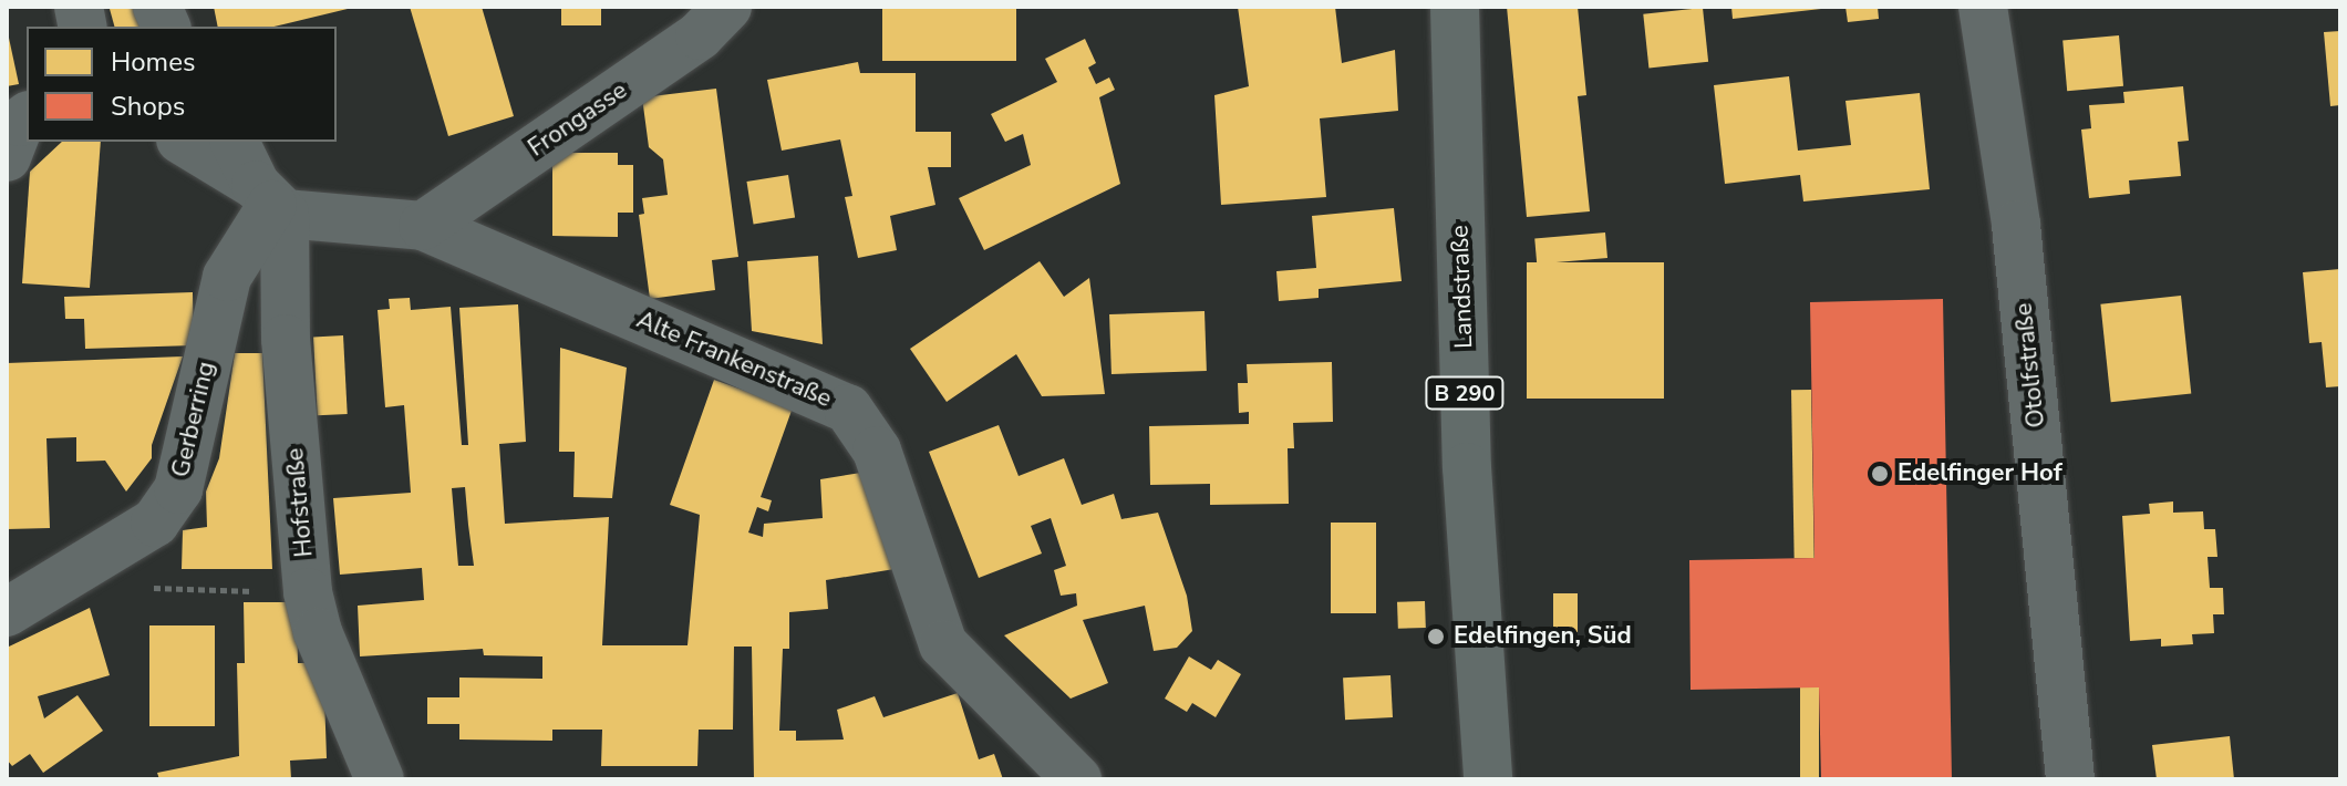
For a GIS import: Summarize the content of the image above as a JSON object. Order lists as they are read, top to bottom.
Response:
{
  "streets": {
    "main road": ["Landstraße", "B 290"],
    "street": [
      "Frongasse",
      "Alte Frankenstraße",
      "Otolfstraße",
      "Gerberring",
      "Hofstraße"
    ]
  },
  "crossings": [
    ["Frongasse", "Alte Frankenstraße"],
    ["Alte Frankenstraße", "Gerberring"],
    ["Alte Frankenstraße", "Hofstraße"],
    ["Gerberring", "Hofstraße"]
  ],
  "places": ["Edelfinger Hof", "Edelfingen, Süd"],
  "legend": ["Homes", "Shops"]
}
